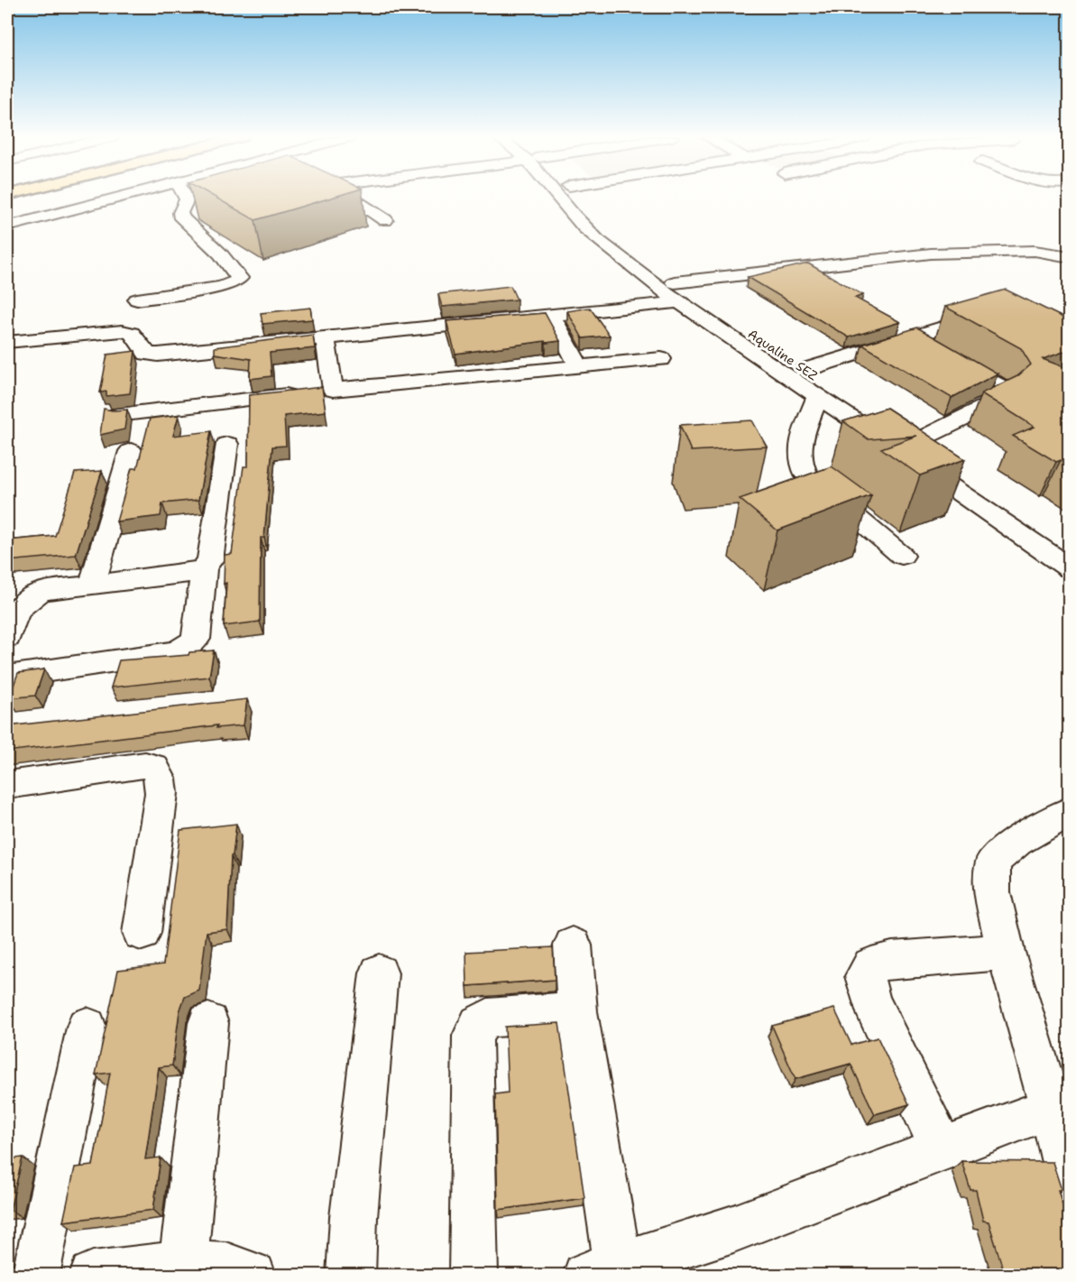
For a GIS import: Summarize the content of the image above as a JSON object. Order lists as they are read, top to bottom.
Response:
{
  "streets": {
    "street": ["Aqualine SEZ"]
  }
}
